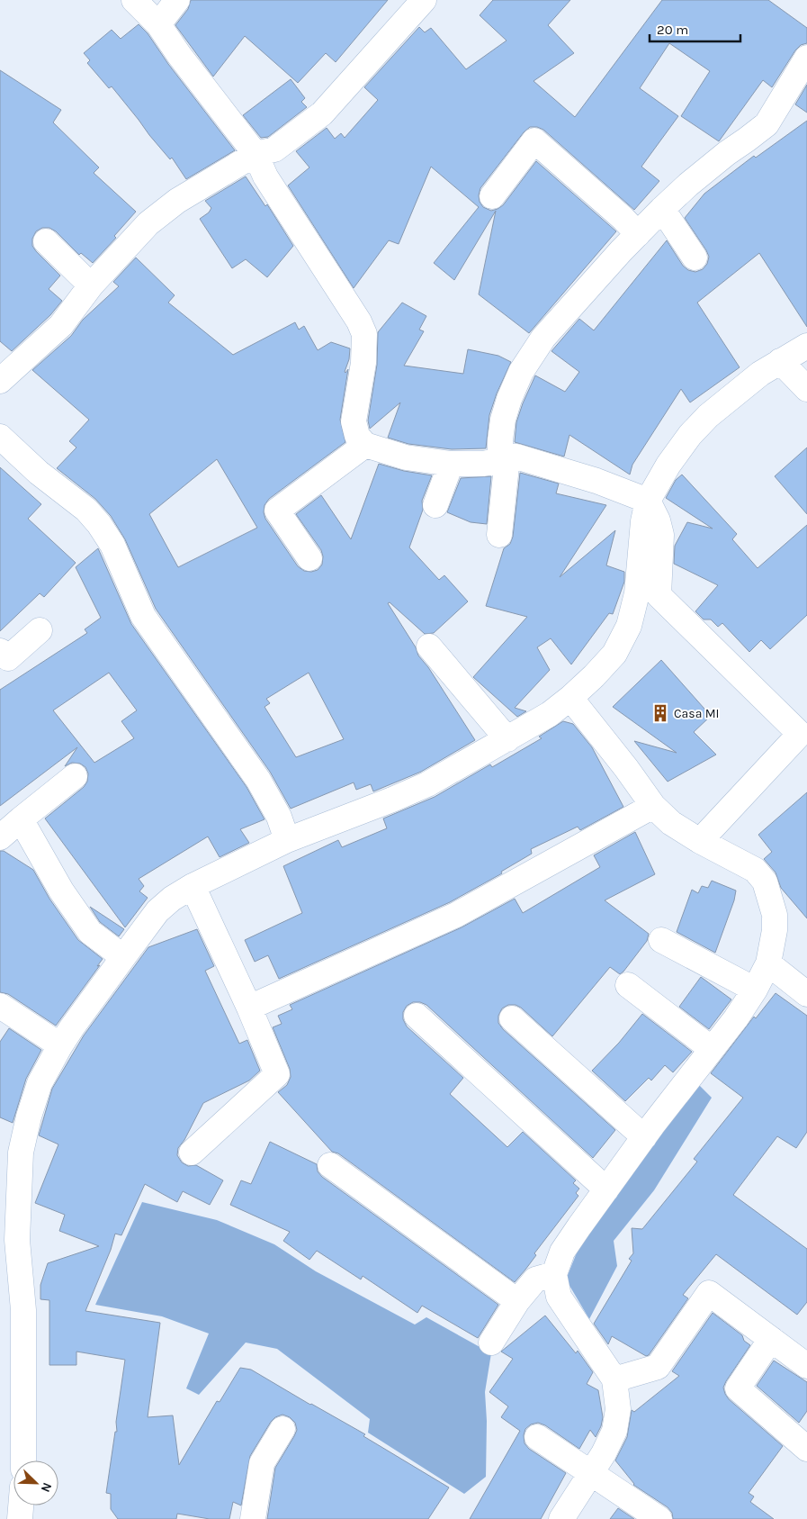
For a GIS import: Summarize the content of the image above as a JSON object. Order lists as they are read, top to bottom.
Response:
{
  "places": {
    "building": ["Casa MI"]
  },
  "scale_bar": "20 m",
  "north": "bottom right"
}
